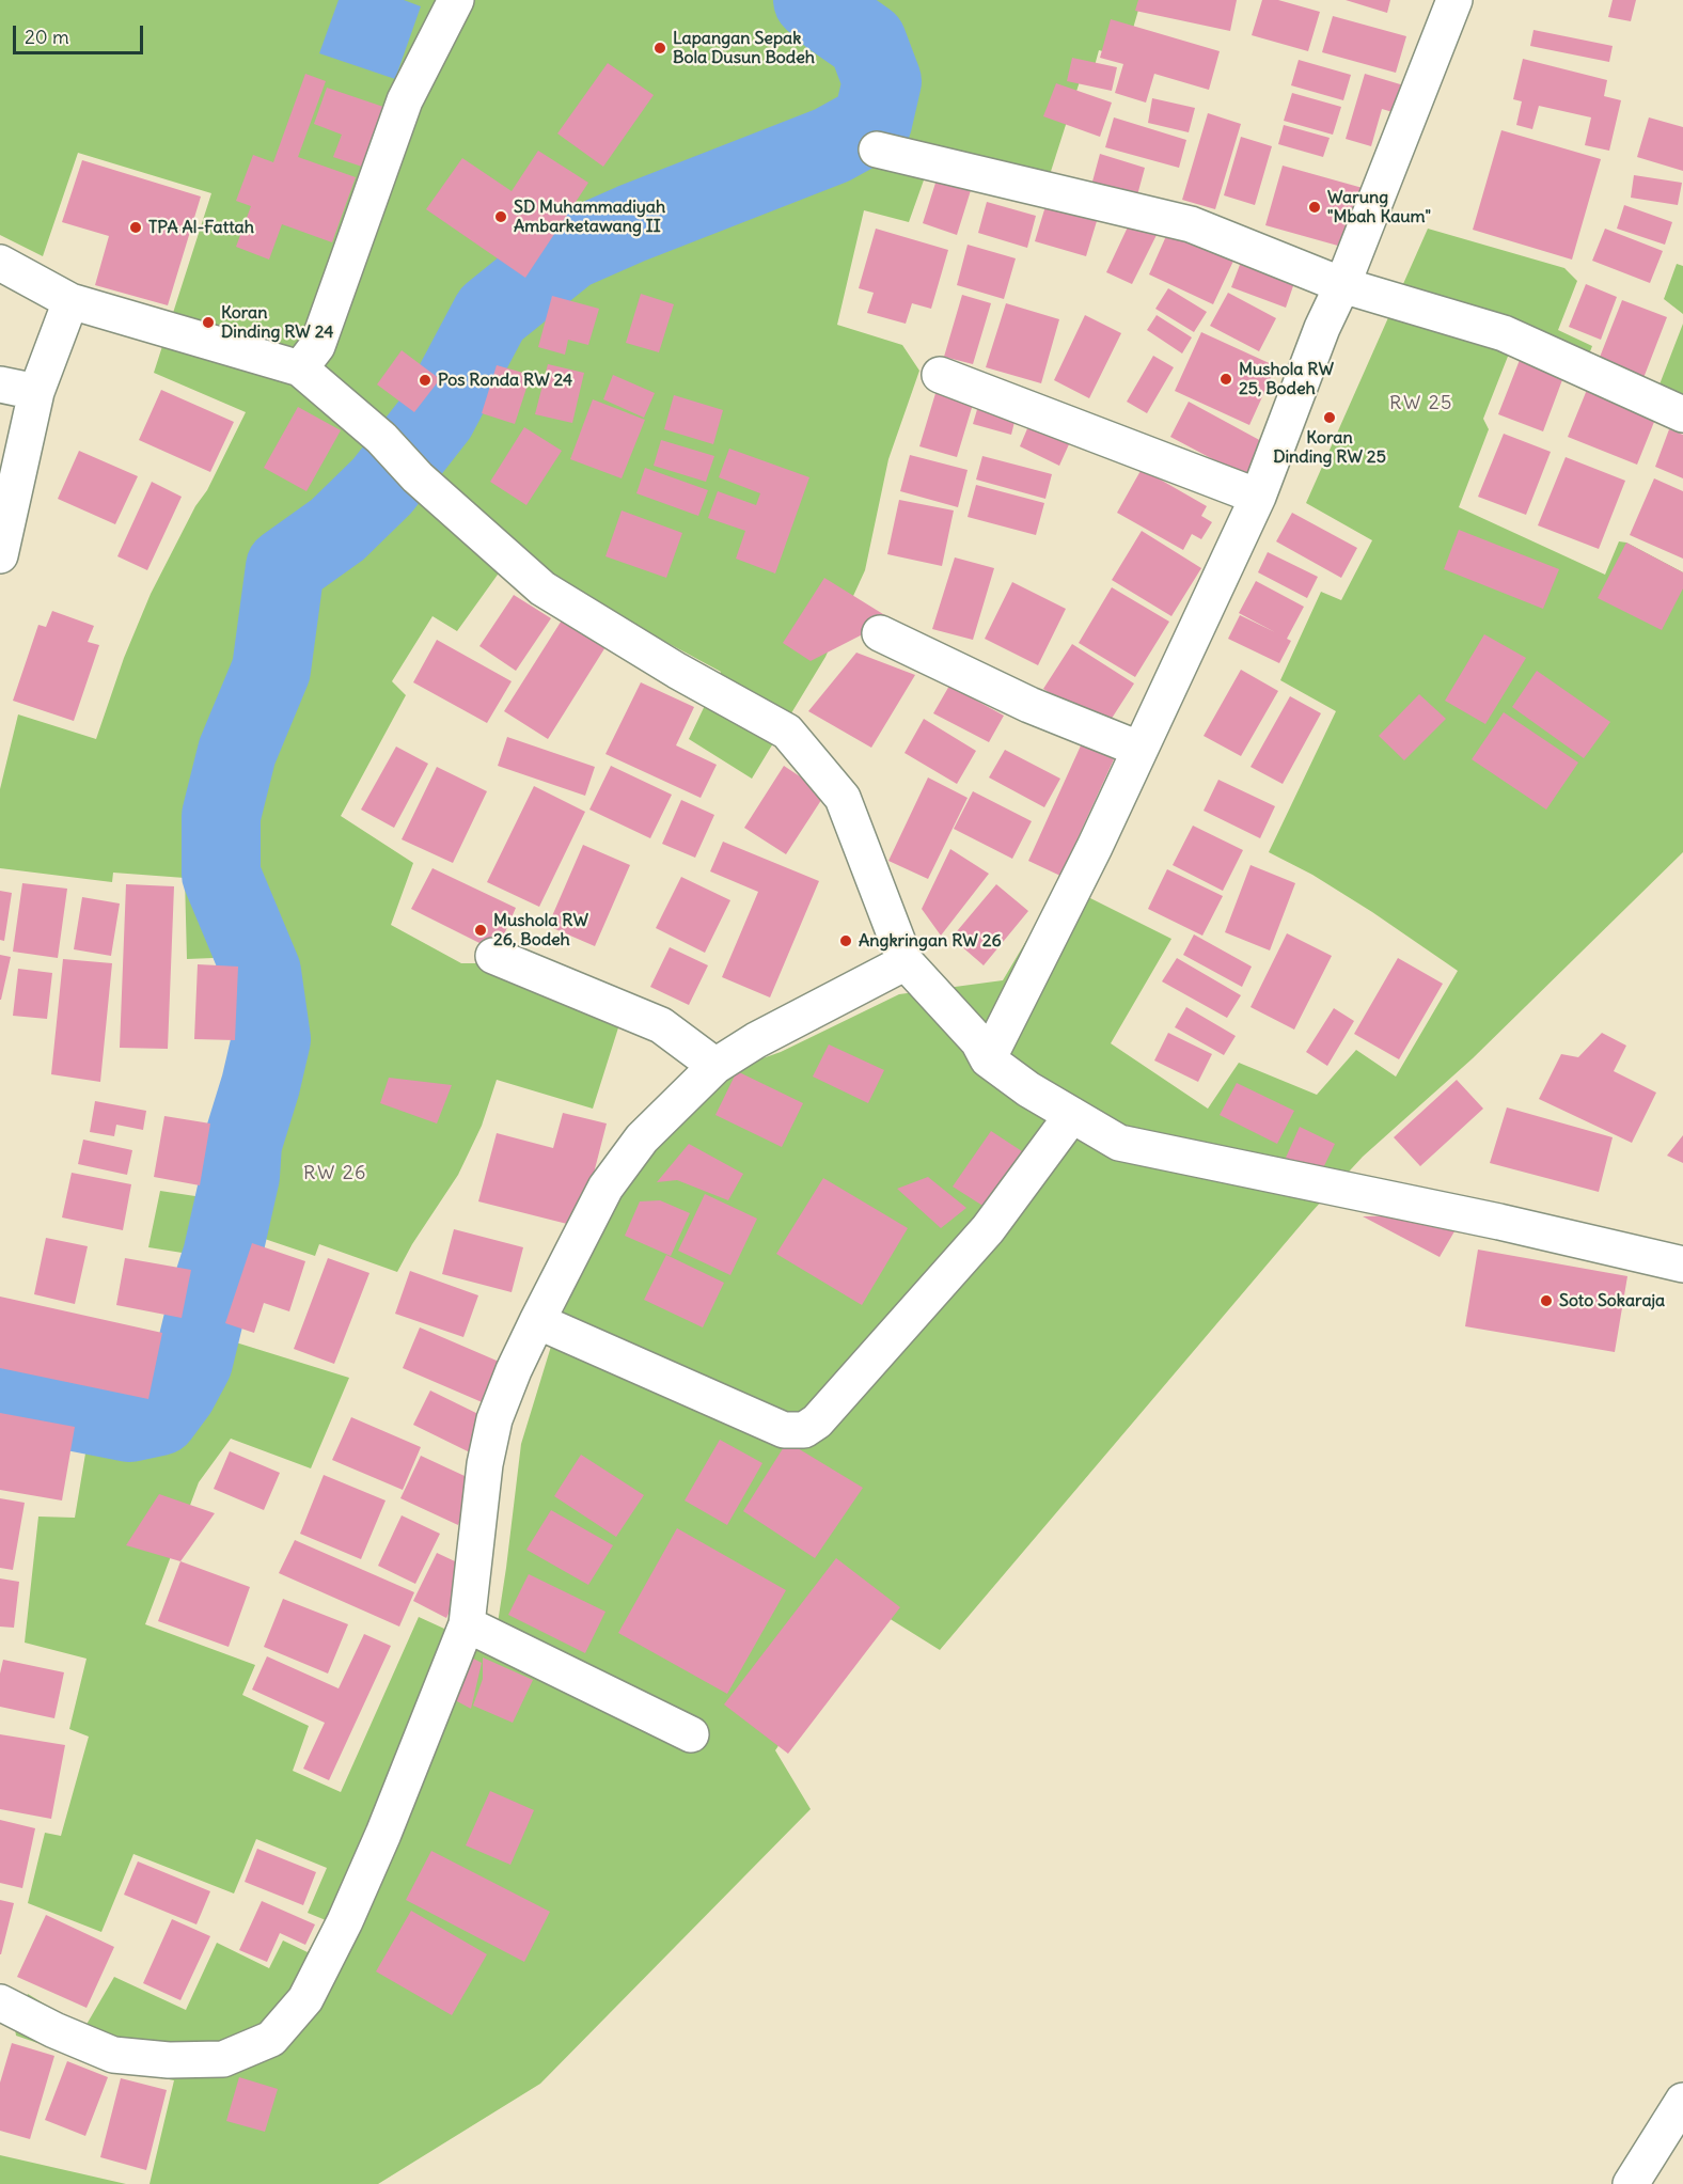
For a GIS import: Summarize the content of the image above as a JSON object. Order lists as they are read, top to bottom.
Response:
{
  "districts": ["RW 25", "RW 26"],
  "places": [
    "Lapangan Sepak Bola Dusun Bodeh",
    "Warung \"Mbah Kaum\"",
    "SD Muhammadiyah Ambarketawang II",
    "TPA Al-Fattah",
    "Koran Dinding RW 24",
    "Mushola RW 25, Bodeh",
    "Pos Ronda RW 24",
    "Koran Dinding RW 25",
    "Mushola RW 26, Bodeh",
    "Angkringan RW 26",
    "Soto Sokaraja"
  ],
  "scale_bar": "20 m"
}
